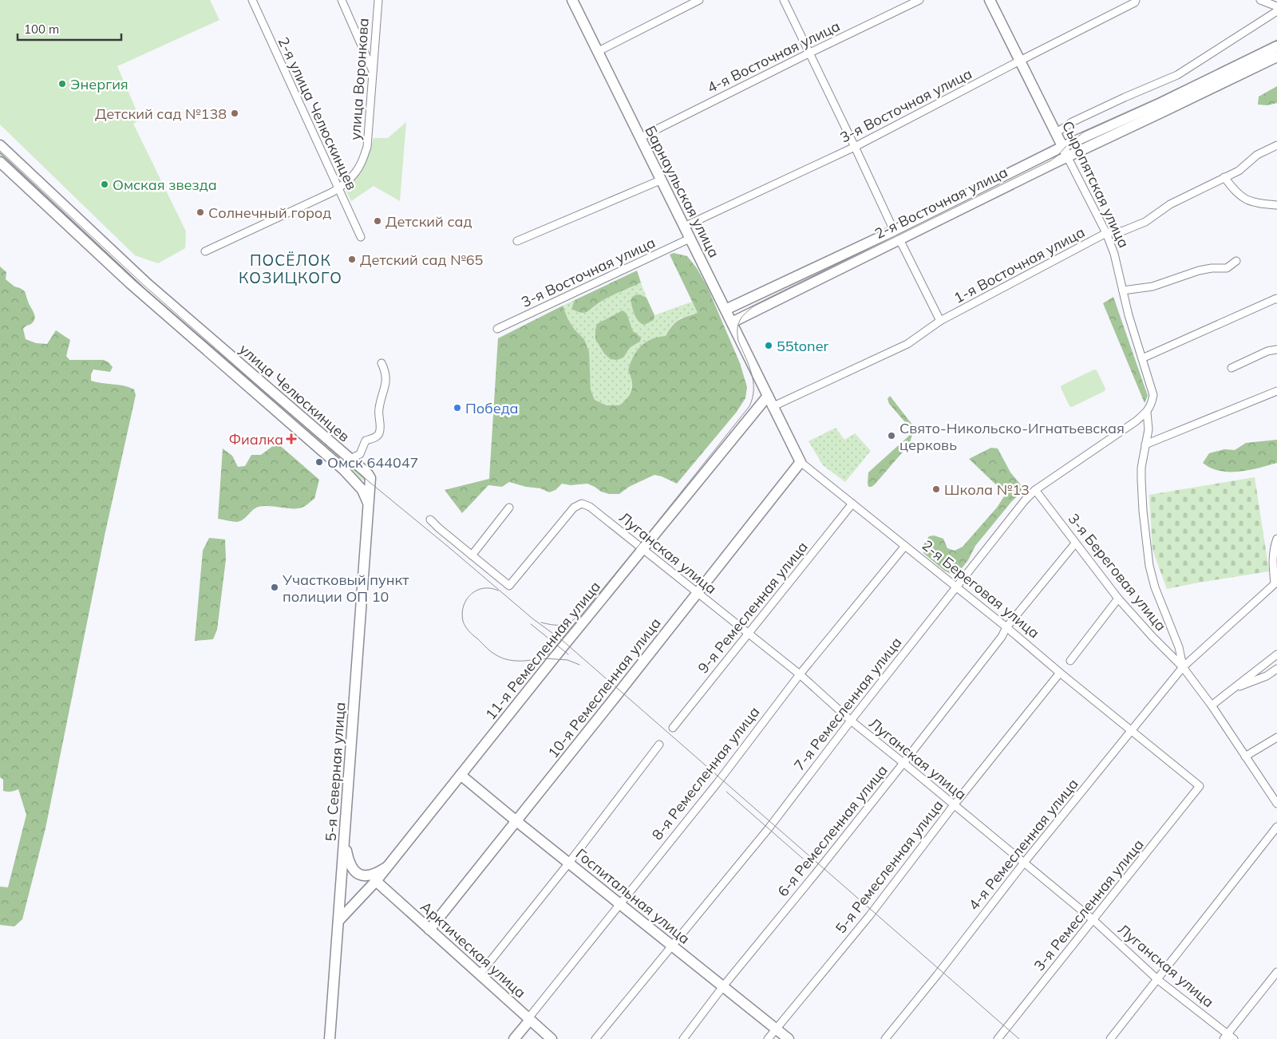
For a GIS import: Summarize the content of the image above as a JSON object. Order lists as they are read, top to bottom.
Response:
{
  "streets": {
    "main road": [
      "Сыропятская улица",
      "Барнаульская улица",
      "2-я Восточная улица",
      "улица Челюскинцев",
      "2-я Береговая улица",
      "11-я Ремесленная улица",
      "10-я Ремесленная улица",
      "5-я Северная улица",
      "8-я Ремесленная улица",
      "Госпитальная улица",
      "Арктическая улица"
    ],
    "street": [
      "4-я Восточная улица",
      "улица Воронкова",
      "3-я Восточная улица",
      "2-я улица Челюскинцев",
      "1-я Восточная улица",
      "Луганская улица",
      "3-я Береговая улица",
      "9-я Ремесленная улица",
      "7-я Ремесленная улица",
      "6-я Ремесленная улица",
      "4-я Ремесленная улица",
      "5-я Ремесленная улица",
      "3-я Ремесленная улица"
    ]
  },
  "crossings": [
    ["4-я Восточная улица", "Барнаульская улица"],
    ["улица Воронкова", "2-я улица Челюскинцев"],
    ["3-я Восточная улица", "Сыропятская улица"],
    ["3-я Восточная улица", "Барнаульская улица"],
    ["Сыропятская улица", "2-я Восточная улица"],
    ["Сыропятская улица", "1-я Восточная улица"],
    ["Сыропятская улица", "3-я Береговая улица"],
    ["Сыропятская улица", "7-я Ремесленная улица"],
    ["Барнаульская улица", "2-я Восточная улица"],
    ["Барнаульская улица", "2-я Береговая улица"],
    ["Барнаульская улица", "11-я Ремесленная улица"],
    ["1-я Восточная улица", "2-я Береговая улица"],
    ["улица Челюскинцев", "5-я Северная улица"],
    ["Луганская улица", "9-я Ремесленная улица"],
    ["Луганская улица", "11-я Ремесленная улица"],
    ["Луганская улица", "10-я Ремесленная улица"],
    ["Луганская улица", "7-я Ремесленная улица"],
    ["Луганская улица", "8-я Ремесленная улица"],
    ["Луганская улица", "6-я Ремесленная улица"],
    ["Луганская улица", "4-я Ремесленная улица"],
    ["Луганская улица", "5-я Ремесленная улица"],
    ["Луганская улица", "3-я Ремесленная улица"],
    ["3-я Береговая улица", "7-я Ремесленная улица"],
    ["3-я Береговая улица", "6-я Ремесленная улица"],
    ["3-я Береговая улица", "4-я Ремесленная улица"],
    ["2-я Береговая улица", "9-я Ремесленная улица"],
    ["2-я Береговая улица", "11-я Ремесленная улица"],
    ["2-я Береговая улица", "10-я Ремесленная улица"],
    ["2-я Береговая улица", "7-я Ремесленная улица"],
    ["2-я Береговая улица", "8-я Ремесленная улица"],
    ["2-я Береговая улица", "6-я Ремесленная улица"],
    ["2-я Береговая улица", "4-я Ремесленная улица"],
    ["2-я Береговая улица", "5-я Ремесленная улица"],
    ["2-я Береговая улица", "3-я Ремесленная улица"],
    ["11-я Ремесленная улица", "5-я Северная улица"],
    ["11-я Ремесленная улица", "Госпитальная улица"],
    ["11-я Ремесленная улица", "Арктическая улица"],
    ["10-я Ремесленная улица", "Госпитальная улица"],
    ["10-я Ремесленная улица", "Арктическая улица"],
    ["7-я Ремесленная улица", "Госпитальная улица"],
    ["8-я Ремесленная улица", "Госпитальная улица"],
    ["8-я Ремесленная улица", "Арктическая улица"],
    ["6-я Ремесленная улица", "Госпитальная улица"],
    ["5-я Ремесленная улица", "Госпитальная улица"]
  ],
  "districts": ["ПОСЁЛОК КОЗИЦКОГО"],
  "places": {
    "other": [
      "Энергия",
      "Детский сад №138",
      "Омская звезда",
      "Солнечный город",
      "Детский сад",
      "Детский сад №65",
      "55toner",
      "Победа",
      "Свято-Никольско-Игнатьевская церковь",
      "Омск 644047",
      "Школа №13",
      "Участковый пункт полиции ОП 10"
    ],
    "health": ["Фиалка"]
  },
  "scale_bar": "100 m"
}
